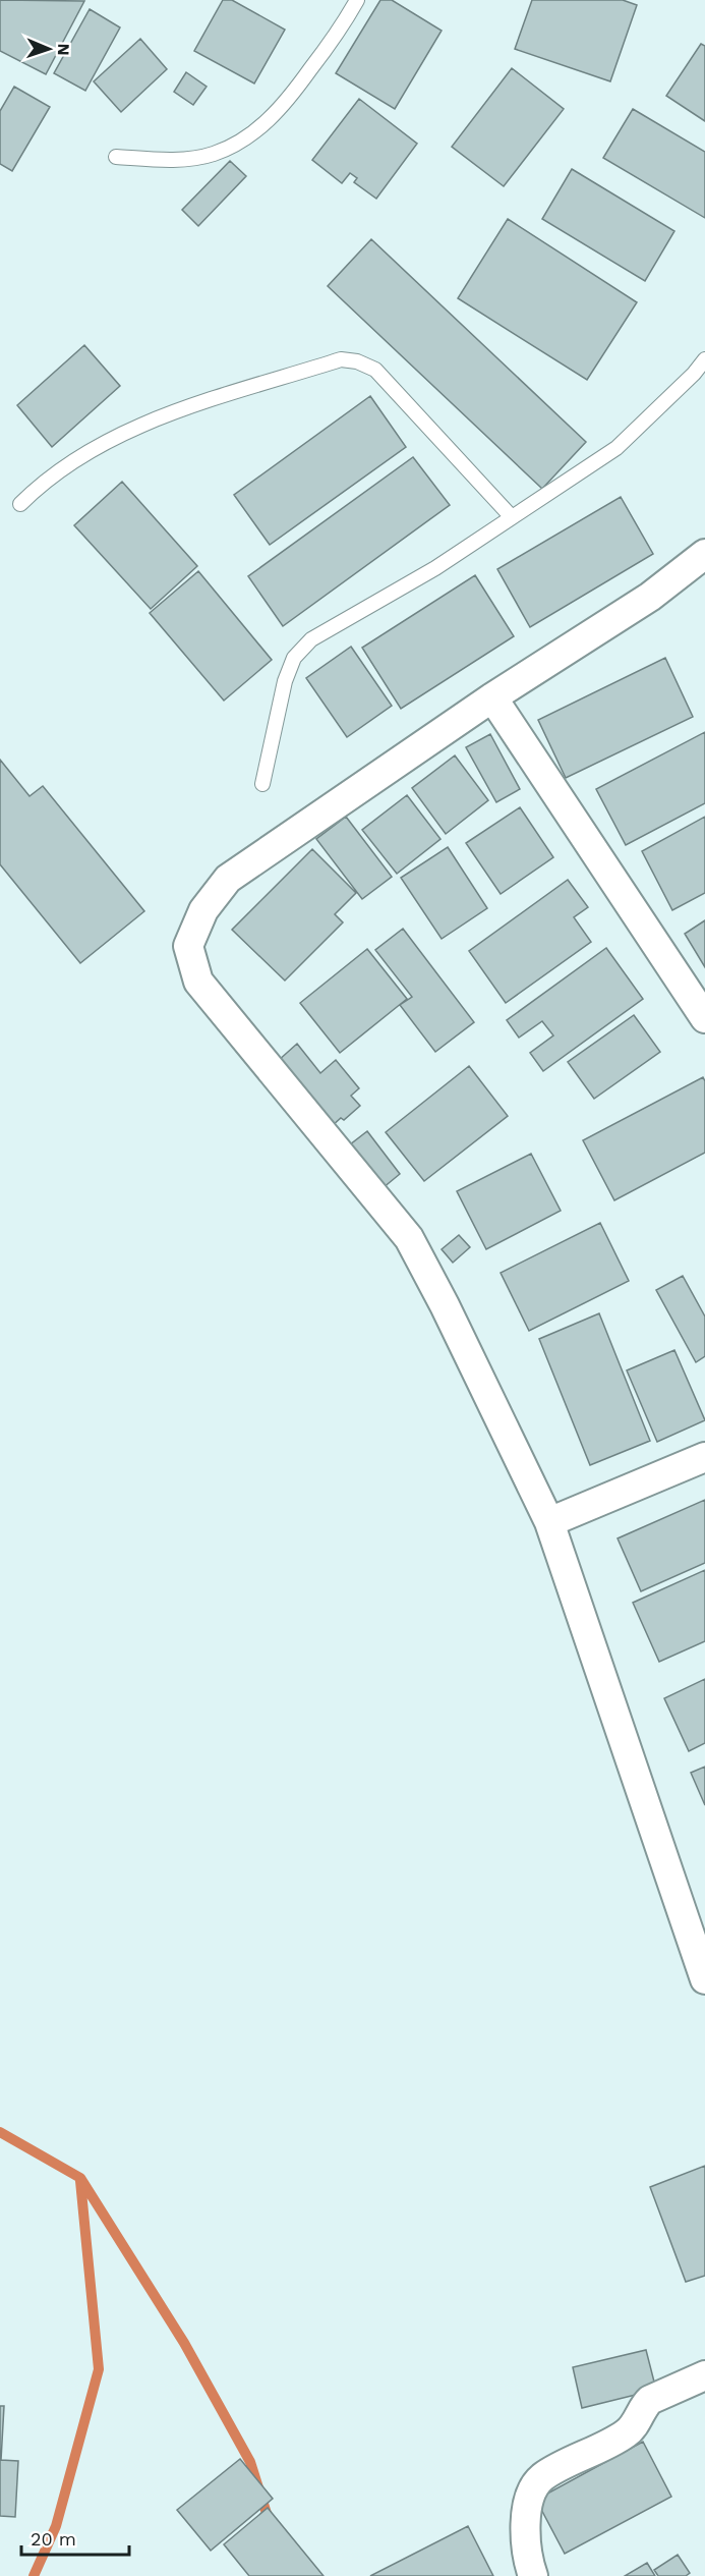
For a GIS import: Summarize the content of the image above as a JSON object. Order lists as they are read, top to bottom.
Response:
{
  "scale_bar": "20 m",
  "north": "right"
}
